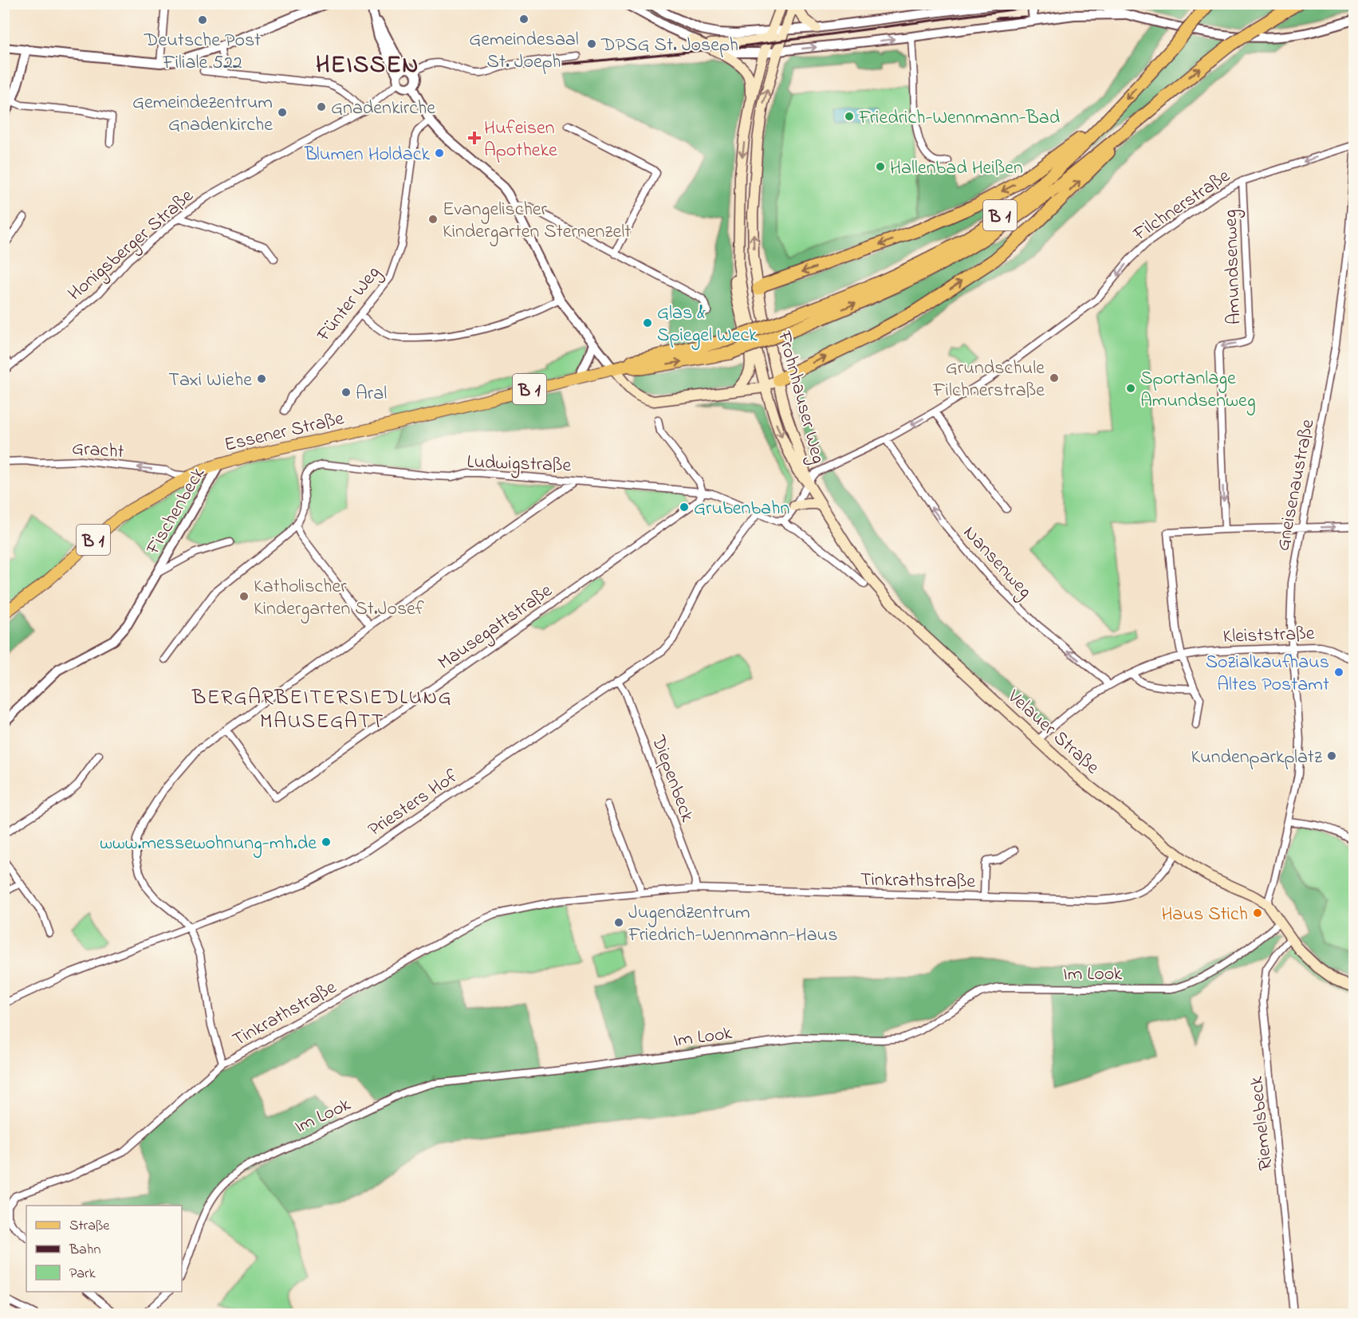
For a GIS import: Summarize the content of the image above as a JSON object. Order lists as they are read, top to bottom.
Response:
{
  "streets": {
    "highway": ["B 1"],
    "main road": ["Frohnhauser Weg", "Essener Straße", "Velauer Straße"],
    "street": [
      "Filchnerstraße",
      "Honigsberger Straße",
      "Amundsenweg",
      "Fünter Weg",
      "Gracht",
      "Ludwigstraße",
      "Gneisenaustraße",
      "Fischenbeck",
      "Nansenweg",
      "Mausegattstraße",
      "Kleiststraße",
      "Diepenbeck",
      "Priesters Hof",
      "Tinkrathstraße",
      "Im Look",
      "Riemelsbeck"
    ]
  },
  "crossings": [
    ["Filchnerstraße", "Amundsenweg"],
    ["Filchnerstraße", "Frohnhauser Weg"],
    ["Filchnerstraße", "Nansenweg"],
    ["Filchnerstraße", "Velauer Straße"],
    ["B 1", "Essener Straße"],
    ["Frohnhauser Weg", "Velauer Straße"],
    ["Essener Straße", "Gracht"],
    ["Essener Straße", "Fischenbeck"],
    ["Ludwigstraße", "Mausegattstraße"],
    ["Gneisenaustraße", "Kleiststraße"],
    ["Gneisenaustraße", "Velauer Straße"],
    ["Nansenweg", "Kleiststraße"],
    ["Kleiststraße", "Velauer Straße"],
    ["Velauer Straße", "Tinkrathstraße"],
    ["Velauer Straße", "Im Look"],
    ["Velauer Straße", "Riemelsbeck"],
    ["Diepenbeck", "Priesters Hof"],
    ["Diepenbeck", "Tinkrathstraße"]
  ],
  "one_way": ["Filchnerstraße", "Amundsenweg", "Gracht"],
  "districts": ["HEISSEN", "BERGARBEITERSIEDLUNG MAUSEGATT"],
  "places": {
    "other": [
      "Gemeindesaal St. Joeph",
      "Deutsche Post Filiale 522",
      "DPSG St. Joseph",
      "Gnadenkirche",
      "Gemeindezentrum Gnadenkirche",
      "Friedrich-Wennmann-Bad",
      "Blumen Holdack",
      "Hallenbad Heißen",
      "Evangelischer Kindergarten Sternenzelt",
      "Glas & Spiegel Weck",
      "Grundschule Filchnerstraße",
      "Taxi Wiehe",
      "Sportanlage Amundsenweg",
      "Aral",
      "Grubenbahn",
      "Katholischer Kindergarten St.Josef",
      "Sozialkaufhaus Altes Postamt",
      "Kundenparkplatz",
      "www.messewohnung-mh.de",
      "Haus Stich",
      "Jugendzentrum Friedrich-Wennmann-Haus"
    ],
    "health": ["Hufeisen Apotheke"]
  },
  "legend": ["Straße", "Bahn", "Park"]
}
